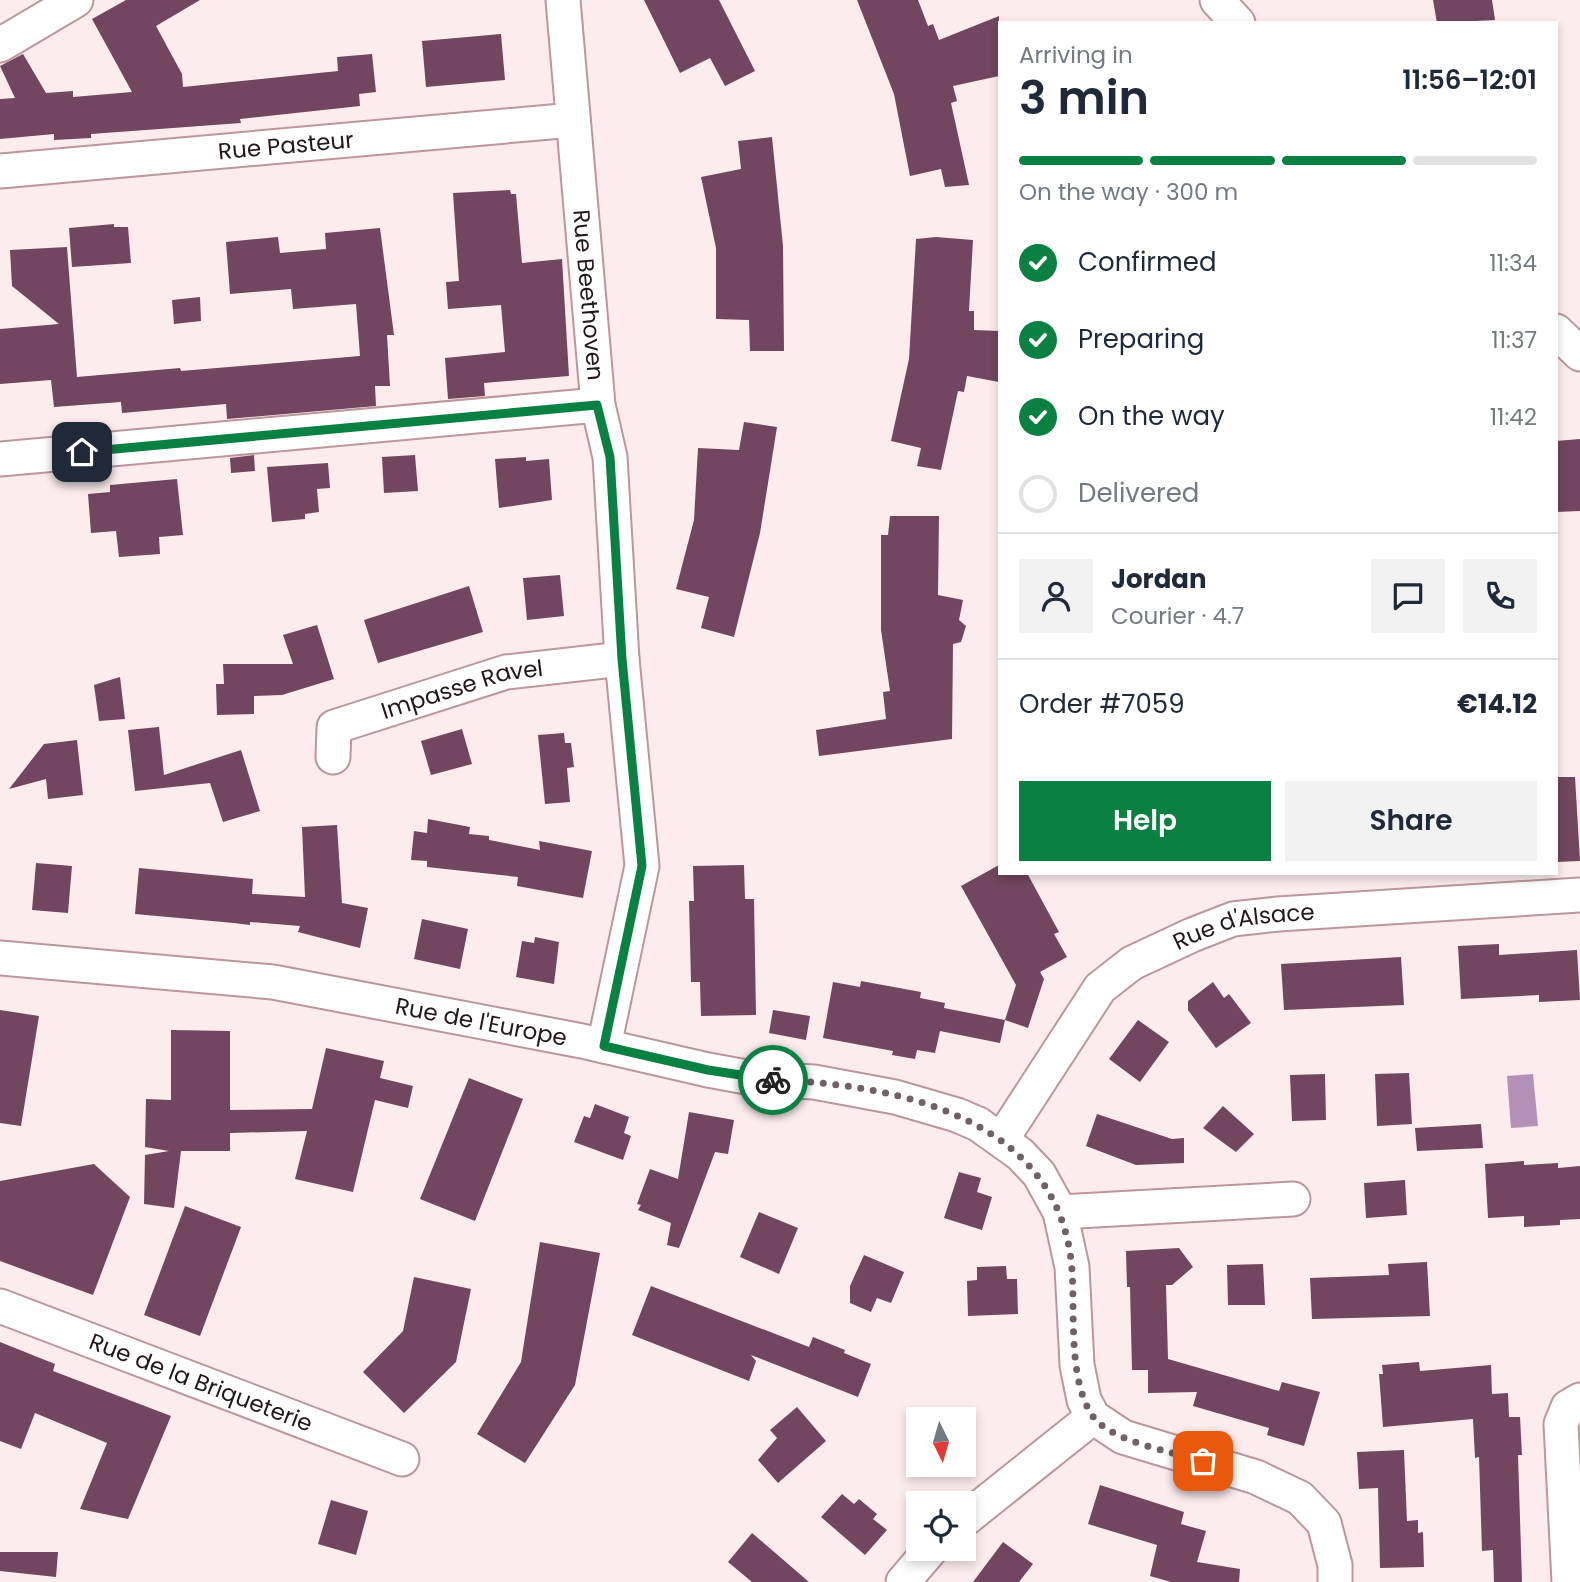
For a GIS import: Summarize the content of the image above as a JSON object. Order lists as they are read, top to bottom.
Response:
{
  "streets": {
    "street": [
      "Rue Pasteur",
      "Rue Beethoven",
      "Impasse Ravel",
      "Rue d'Alsace",
      "Rue de l'Europe",
      "Rue de la Briqueterie"
    ]
  },
  "crossings": [
    ["Rue Pasteur", "Rue Beethoven"],
    ["Rue Beethoven", "Impasse Ravel"],
    ["Rue Beethoven", "Rue de l'Europe"],
    ["Rue d'Alsace", "Rue de l'Europe"]
  ],
  "north": "bottom",
  "page": {
    "heading": ["3 min", "Arriving in", "11:56–12:01"],
    "panel": [
      "Jordan",
      "Courier · 4.7",
      "Order #7059",
      "€14.12"
    ],
    "bar": "On the way · 300 m",
    "list": [
      ["Confirmed", "11:34"],
      ["Preparing", "11:37"],
      ["On the way", "11:42"],
      "Delivered"
    ],
    "buttons": ["Help", "Share"]
  }
}
